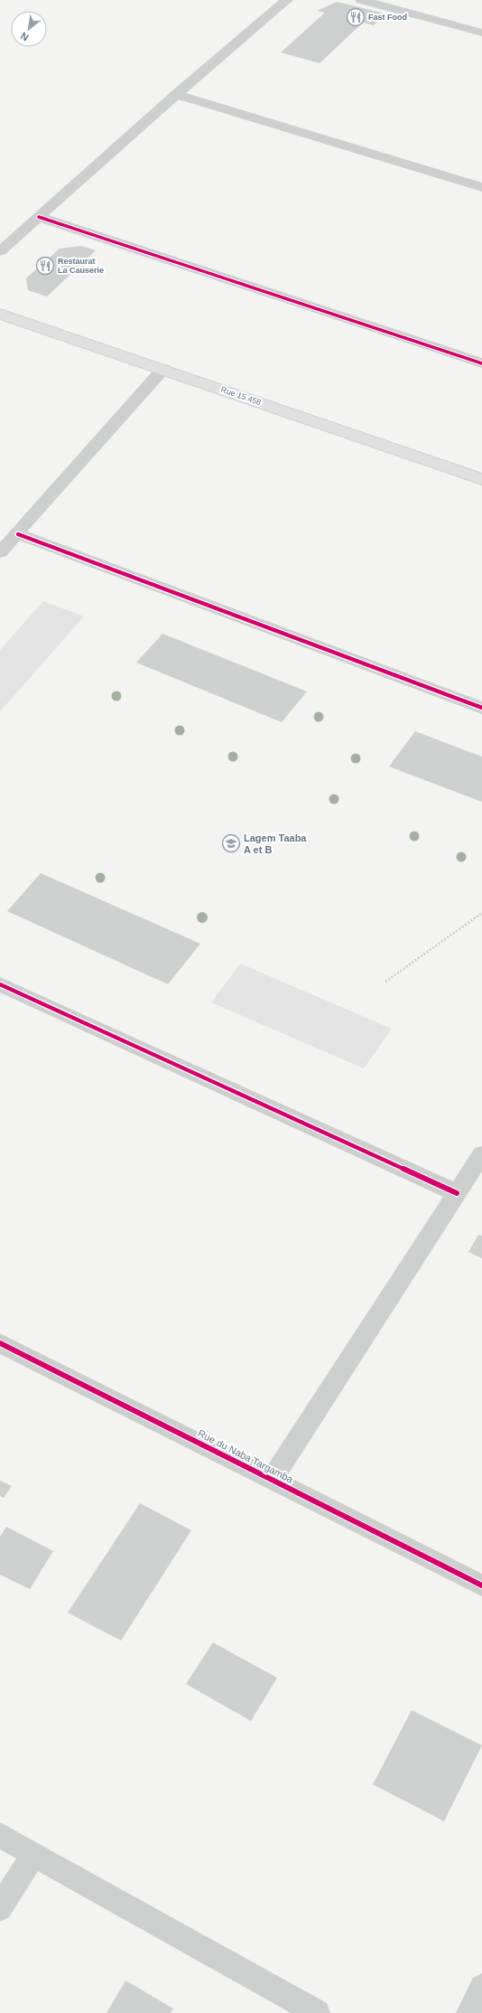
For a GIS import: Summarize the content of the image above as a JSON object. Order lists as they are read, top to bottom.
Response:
{
  "streets": {
    "main road": ["Rue 15.458"],
    "street": ["Rue du Naba Targamba"]
  },
  "places": {
    "restaurant": ["Fast Food", "Restaurat La Causerie"],
    "school or university": ["Lagem Taaba A et B"]
  },
  "north": "bottom left"
}
